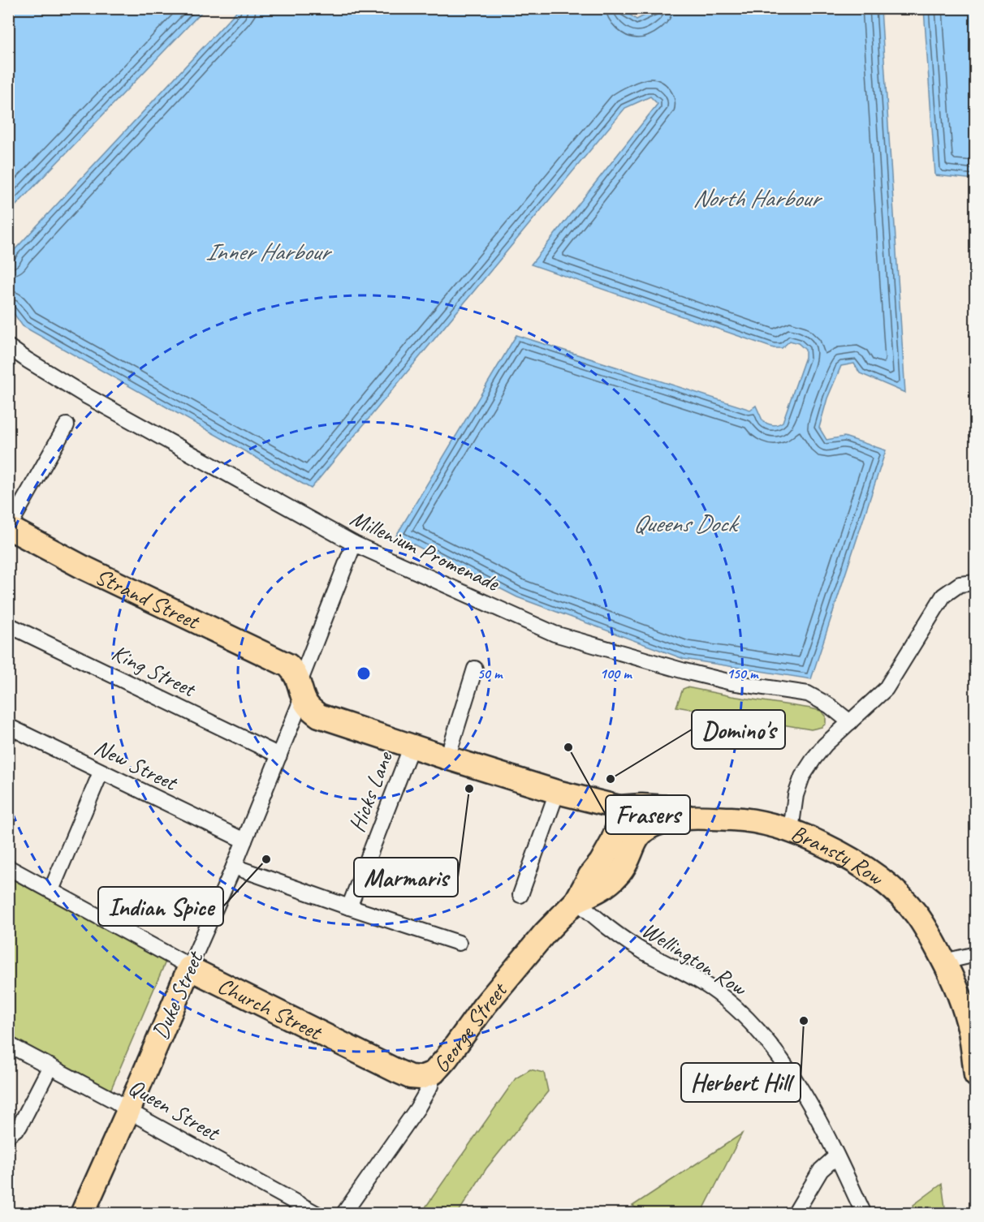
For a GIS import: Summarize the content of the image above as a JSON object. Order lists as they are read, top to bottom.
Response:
{
  "streets": {
    "main road": [
      "Strand Street",
      "Bransty Row",
      "Duke Street",
      "Church Street",
      "George Street"
    ],
    "street": [
      "Millenium Promenade",
      "King Street",
      "New Street",
      "Hicks Lane",
      "Wellington Row",
      "Queen Street"
    ]
  },
  "crossings": [
    ["Millenium Promenade", "Duke Street"],
    ["Strand Street", "Duke Street"],
    ["King Street", "Duke Street"],
    ["New Street", "Duke Street"],
    ["Wellington Row", "George Street"],
    ["Duke Street", "Church Street"],
    ["Duke Street", "Queen Street"],
    ["Church Street", "George Street"]
  ],
  "water": ["North Harbour", "Inner Harbour", "Queens Dock"],
  "places": [
    "Frasers",
    "Domino's",
    "Marmaris",
    "Indian Spice",
    "Herbert Hill"
  ],
  "rings": ["50 m", "100 m", "150 m"]
}
